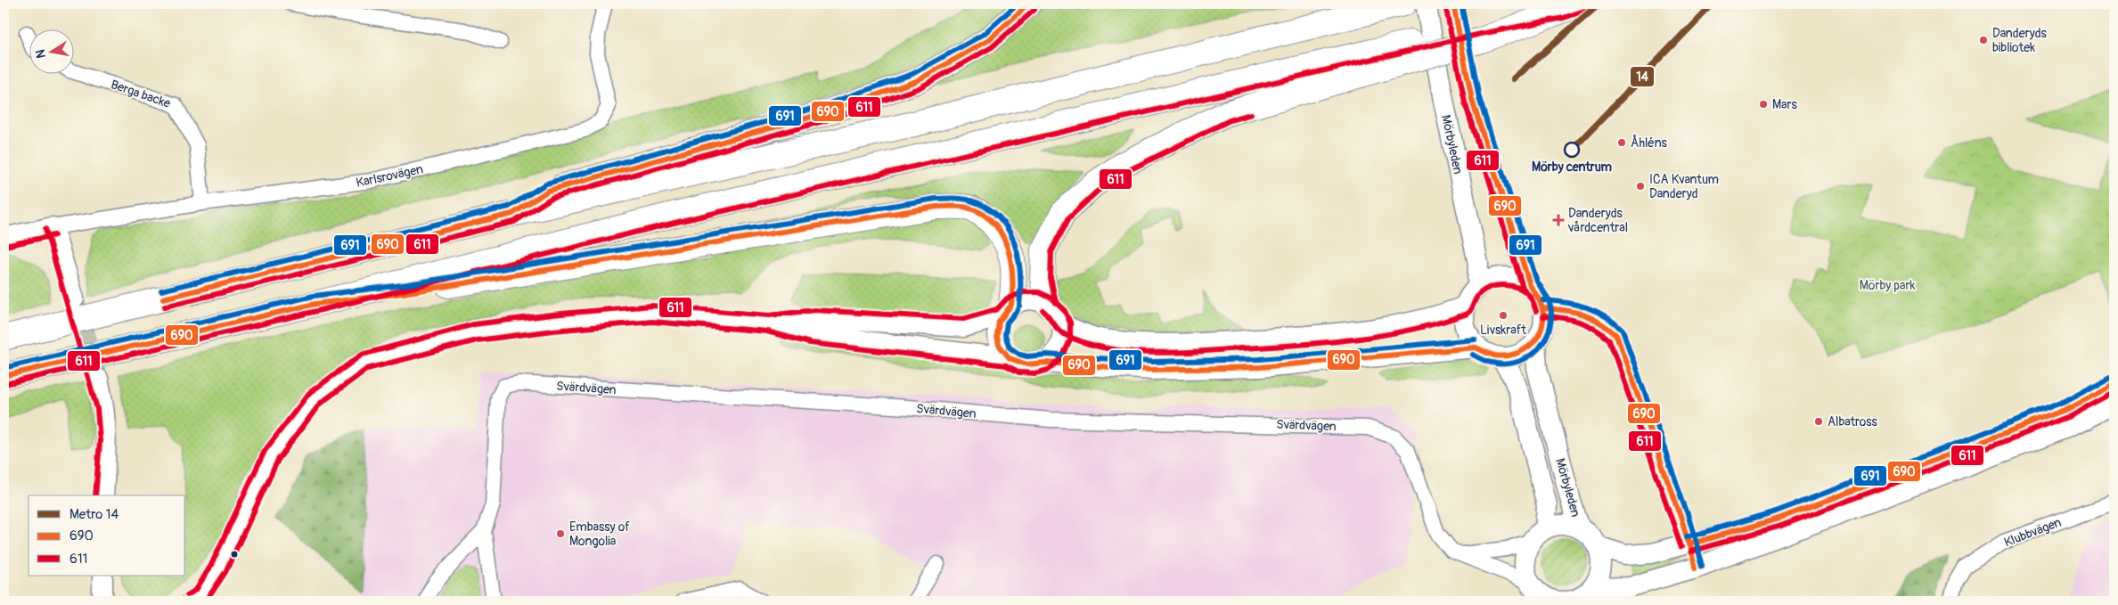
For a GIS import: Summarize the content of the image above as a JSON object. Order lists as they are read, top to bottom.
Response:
{
  "streets": {
    "street": [
      "Berga backe",
      "Mörbyleden",
      "Karlsrovägen",
      "Svärdvägen",
      "Klubbvägen"
    ]
  },
  "crossings": [
    ["Berga backe", "Karlsrovägen"],
    ["Mörbyleden", "Svärdvägen"]
  ],
  "parks": ["Mörby park"],
  "places": {
    "other": [
      "Danderyds bibliotek",
      "Mars",
      "Åhléns",
      "Mörby centrum",
      "ICA Kvantum Danderyd",
      "Livskraft",
      "Albatross",
      "Embassy of Mongolia"
    ],
    "health": ["Danderyds vårdcentral"]
  },
  "lines": [
    "metro line 14",
    "transit line 690",
    "transit line 691",
    "transit line 611"
  ],
  "legend": ["Metro 14", "690", "611"],
  "north": "left"
}
